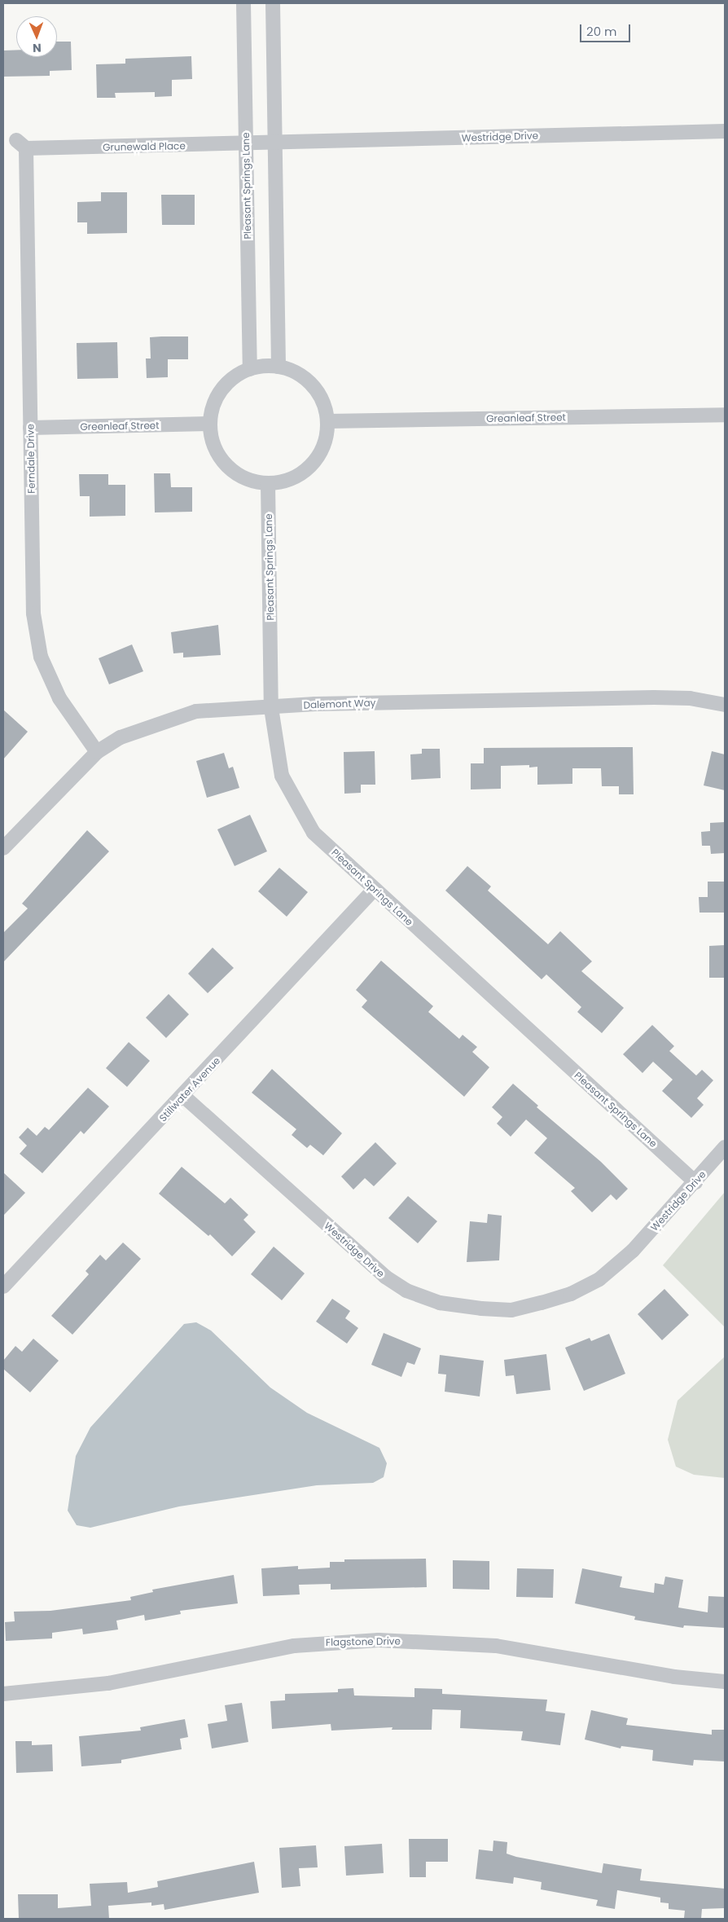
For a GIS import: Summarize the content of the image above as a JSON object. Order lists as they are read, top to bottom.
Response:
{
  "streets": {
    "street": [
      "Westridge Drive",
      "Grunewald Place",
      "Pleasant Springs Lane",
      "Greanleaf Street",
      "Greenleaf Street",
      "Ferndale Drive",
      "Dalemont Way",
      "Stillwater Avenue",
      "Flagstone Drive"
    ]
  },
  "crossings": [
    ["Westridge Drive", "Grunewald Place"],
    ["Westridge Drive", "Pleasant Springs Lane"],
    ["Westridge Drive", "Stillwater Avenue"],
    ["Grunewald Place", "Pleasant Springs Lane"],
    ["Grunewald Place", "Ferndale Drive"],
    ["Pleasant Springs Lane", "Greanleaf Street"],
    ["Pleasant Springs Lane", "Greenleaf Street"],
    ["Pleasant Springs Lane", "Dalemont Way"],
    ["Pleasant Springs Lane", "Stillwater Avenue"],
    ["Greanleaf Street", "Greenleaf Street"],
    ["Greenleaf Street", "Ferndale Drive"],
    ["Ferndale Drive", "Dalemont Way"]
  ],
  "scale_bar": "20 m",
  "north": "bottom"
}
